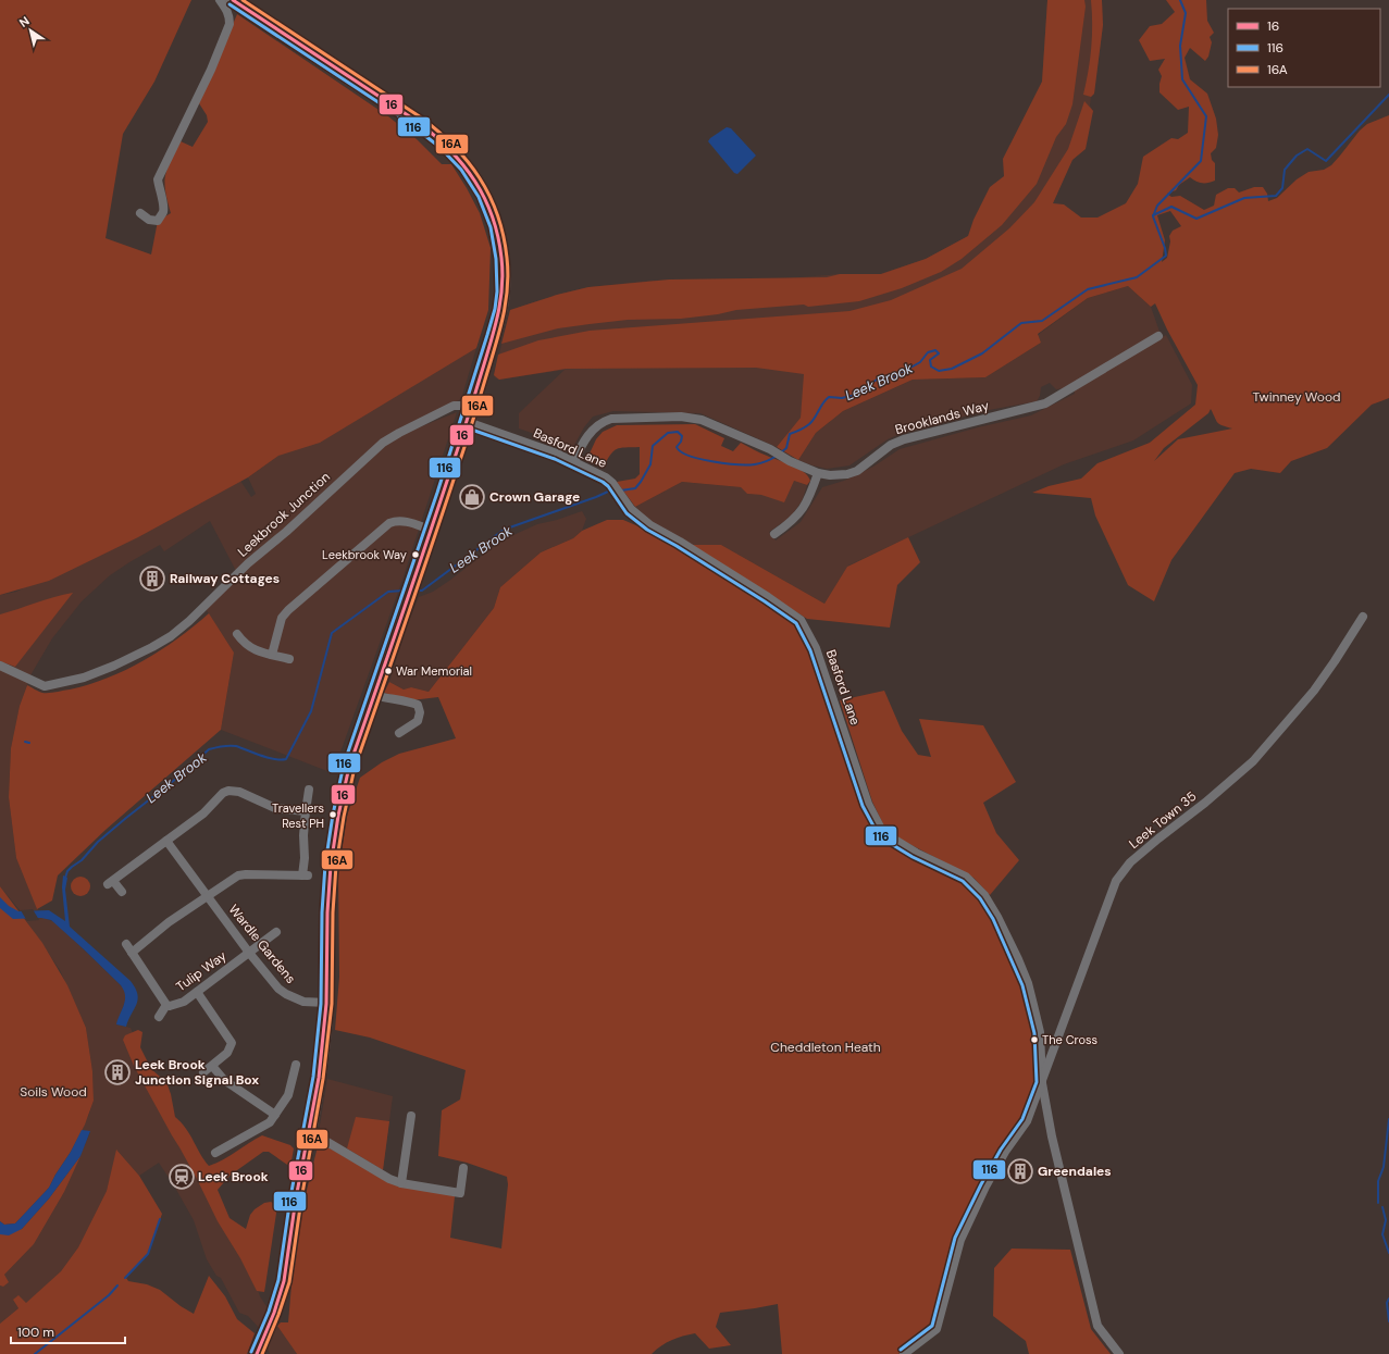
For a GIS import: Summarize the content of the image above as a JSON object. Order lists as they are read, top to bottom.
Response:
{
  "streets": {
    "street": [
      "Brooklands Way",
      "Basford Lane",
      "Leekbrook Junction",
      "Leek Town 35",
      "Wardle Gardens",
      "Tulip Way"
    ]
  },
  "crossings": [
    ["Brooklands Way", "Basford Lane"],
    ["Basford Lane", "Leekbrook Junction"],
    ["Basford Lane", "Leek Town 35"],
    ["Wardle Gardens", "Tulip Way"]
  ],
  "water": ["Leek Brook"],
  "parks": ["Twinney Wood", "Cheddleton Heath", "Soils Wood"],
  "places": {
    "shop": ["Crown Garage"],
    "other": [
      "Leekbrook Way",
      "War Memorial",
      "Travellers Rest PH",
      "The Cross"
    ],
    "building": ["Railway Cottages", "Leek Brook Junction Signal Box", "Greendales"],
    "station": ["Leek Brook"]
  },
  "lines": ["transit line 16", "transit line 16A", "transit line 116"],
  "legend": ["16", "116", "16A"],
  "scale_bar": "100 m",
  "north": "top left"
}
